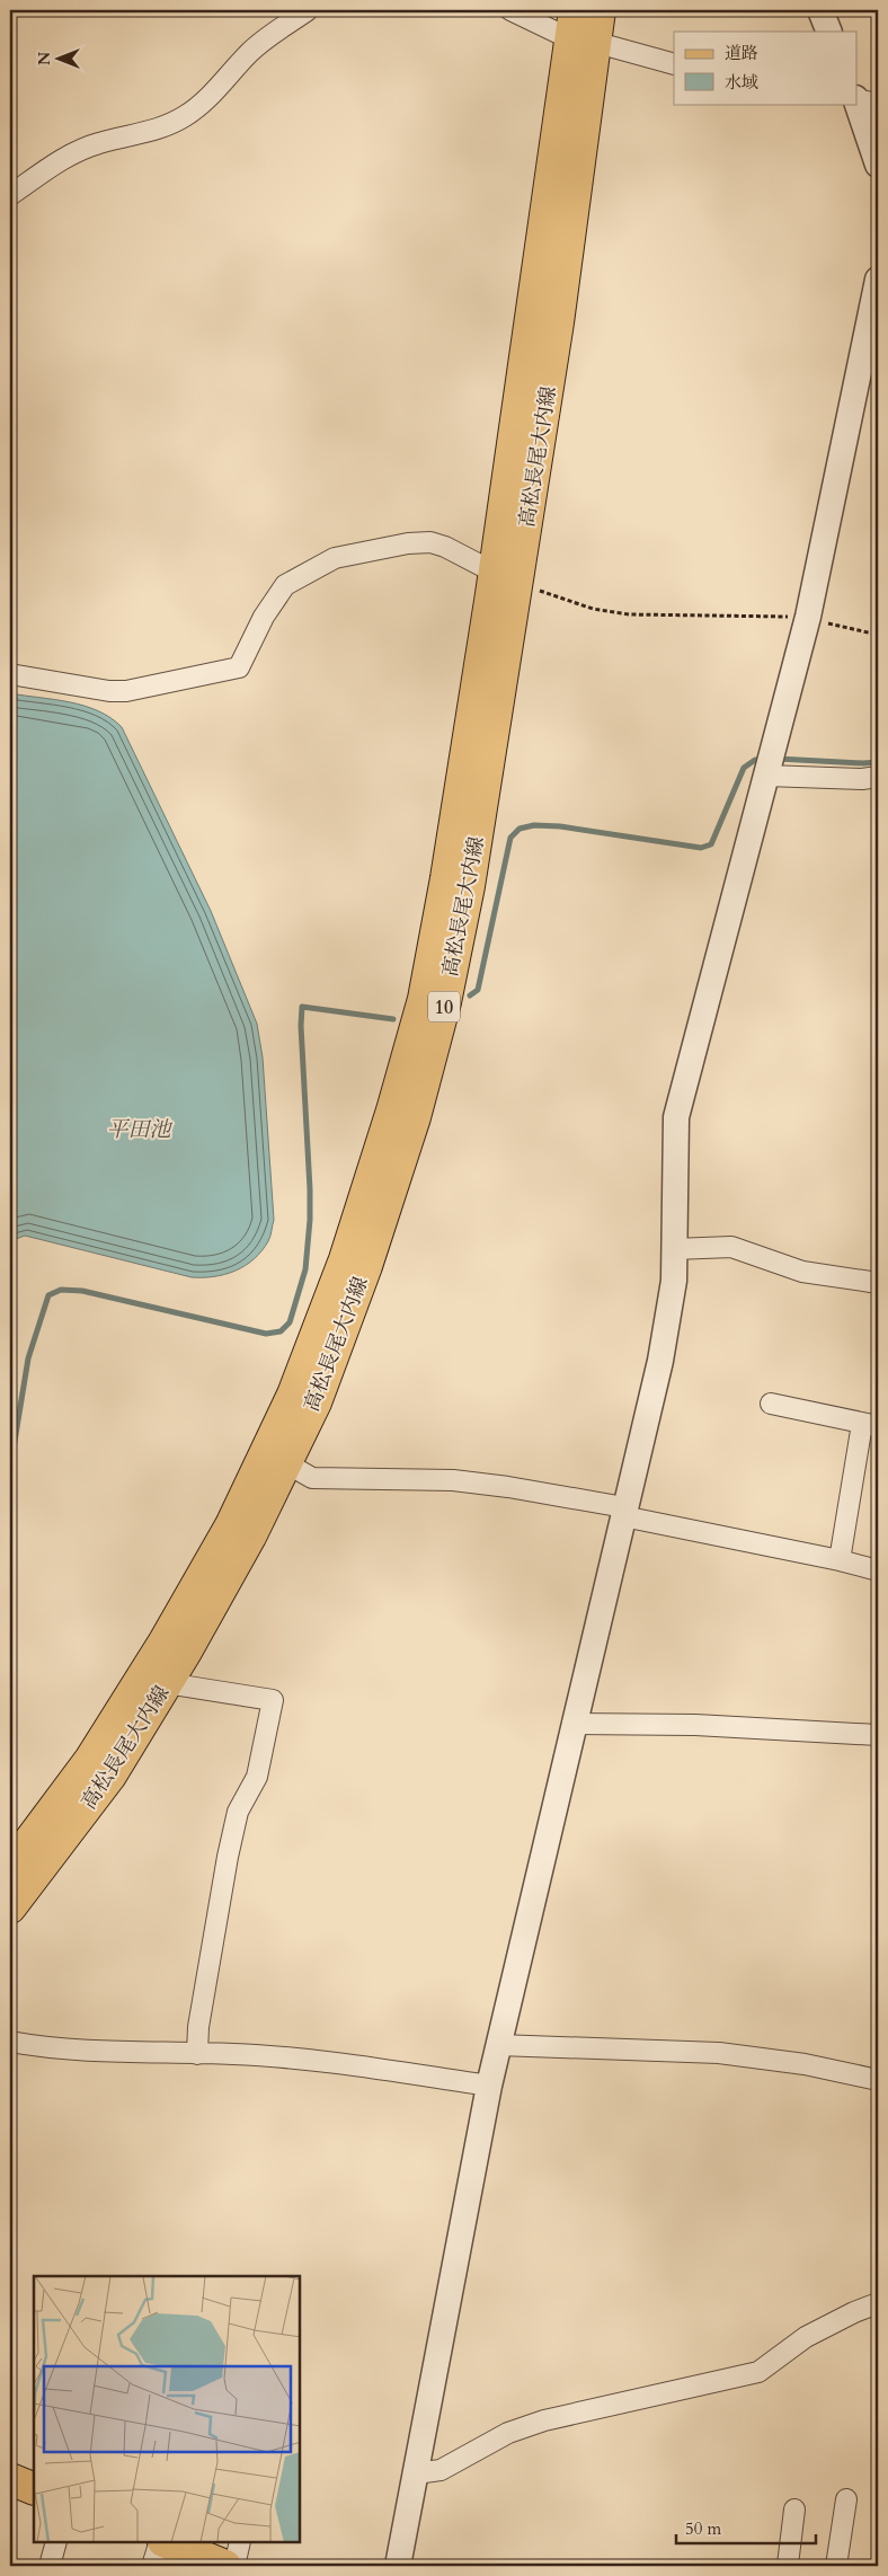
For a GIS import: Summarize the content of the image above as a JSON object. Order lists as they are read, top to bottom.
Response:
{
  "streets": {
    "main road": ["高松長尾大内線", "10"]
  },
  "water": ["平田池"],
  "legend": ["道路", "水域"],
  "scale_bar": "50 m",
  "north": "left"
}
